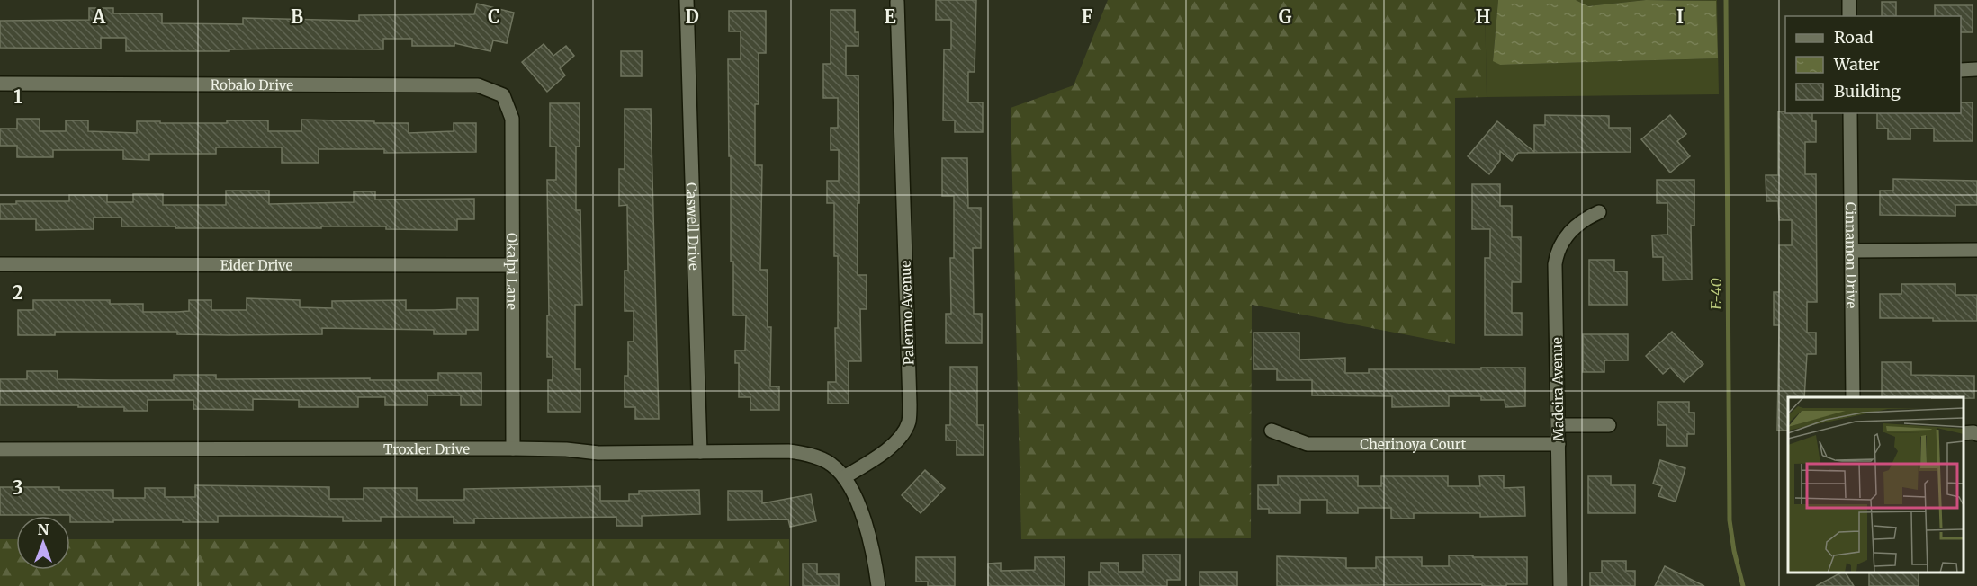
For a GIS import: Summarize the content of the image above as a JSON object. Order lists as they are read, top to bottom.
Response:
{
  "streets": {
    "street": [
      "Robalo Drive",
      "Caswell Drive",
      "Cinnamon Drive",
      "Eider Drive",
      "Okalpi Lane",
      "Palermo Avenue",
      "Madeira Avenue",
      "Cherinoya Court",
      "Troxler Drive"
    ]
  },
  "crossings": [
    ["Robalo Drive", "Okalpi Lane"],
    ["Caswell Drive", "Troxler Drive"],
    ["Eider Drive", "Okalpi Lane"],
    ["Okalpi Lane", "Troxler Drive"],
    ["Palermo Avenue", "Troxler Drive"],
    ["Madeira Avenue", "Cherinoya Court"]
  ],
  "water": ["E-40"],
  "legend": ["Road", "Water", "Building"],
  "north": "top",
  "grid": {
    "columns": [
      "A",
      "B",
      "C",
      "D",
      "E",
      "F",
      "G",
      "H",
      "I"
    ],
    "rows": ["1", "2", "3"]
  }
}
